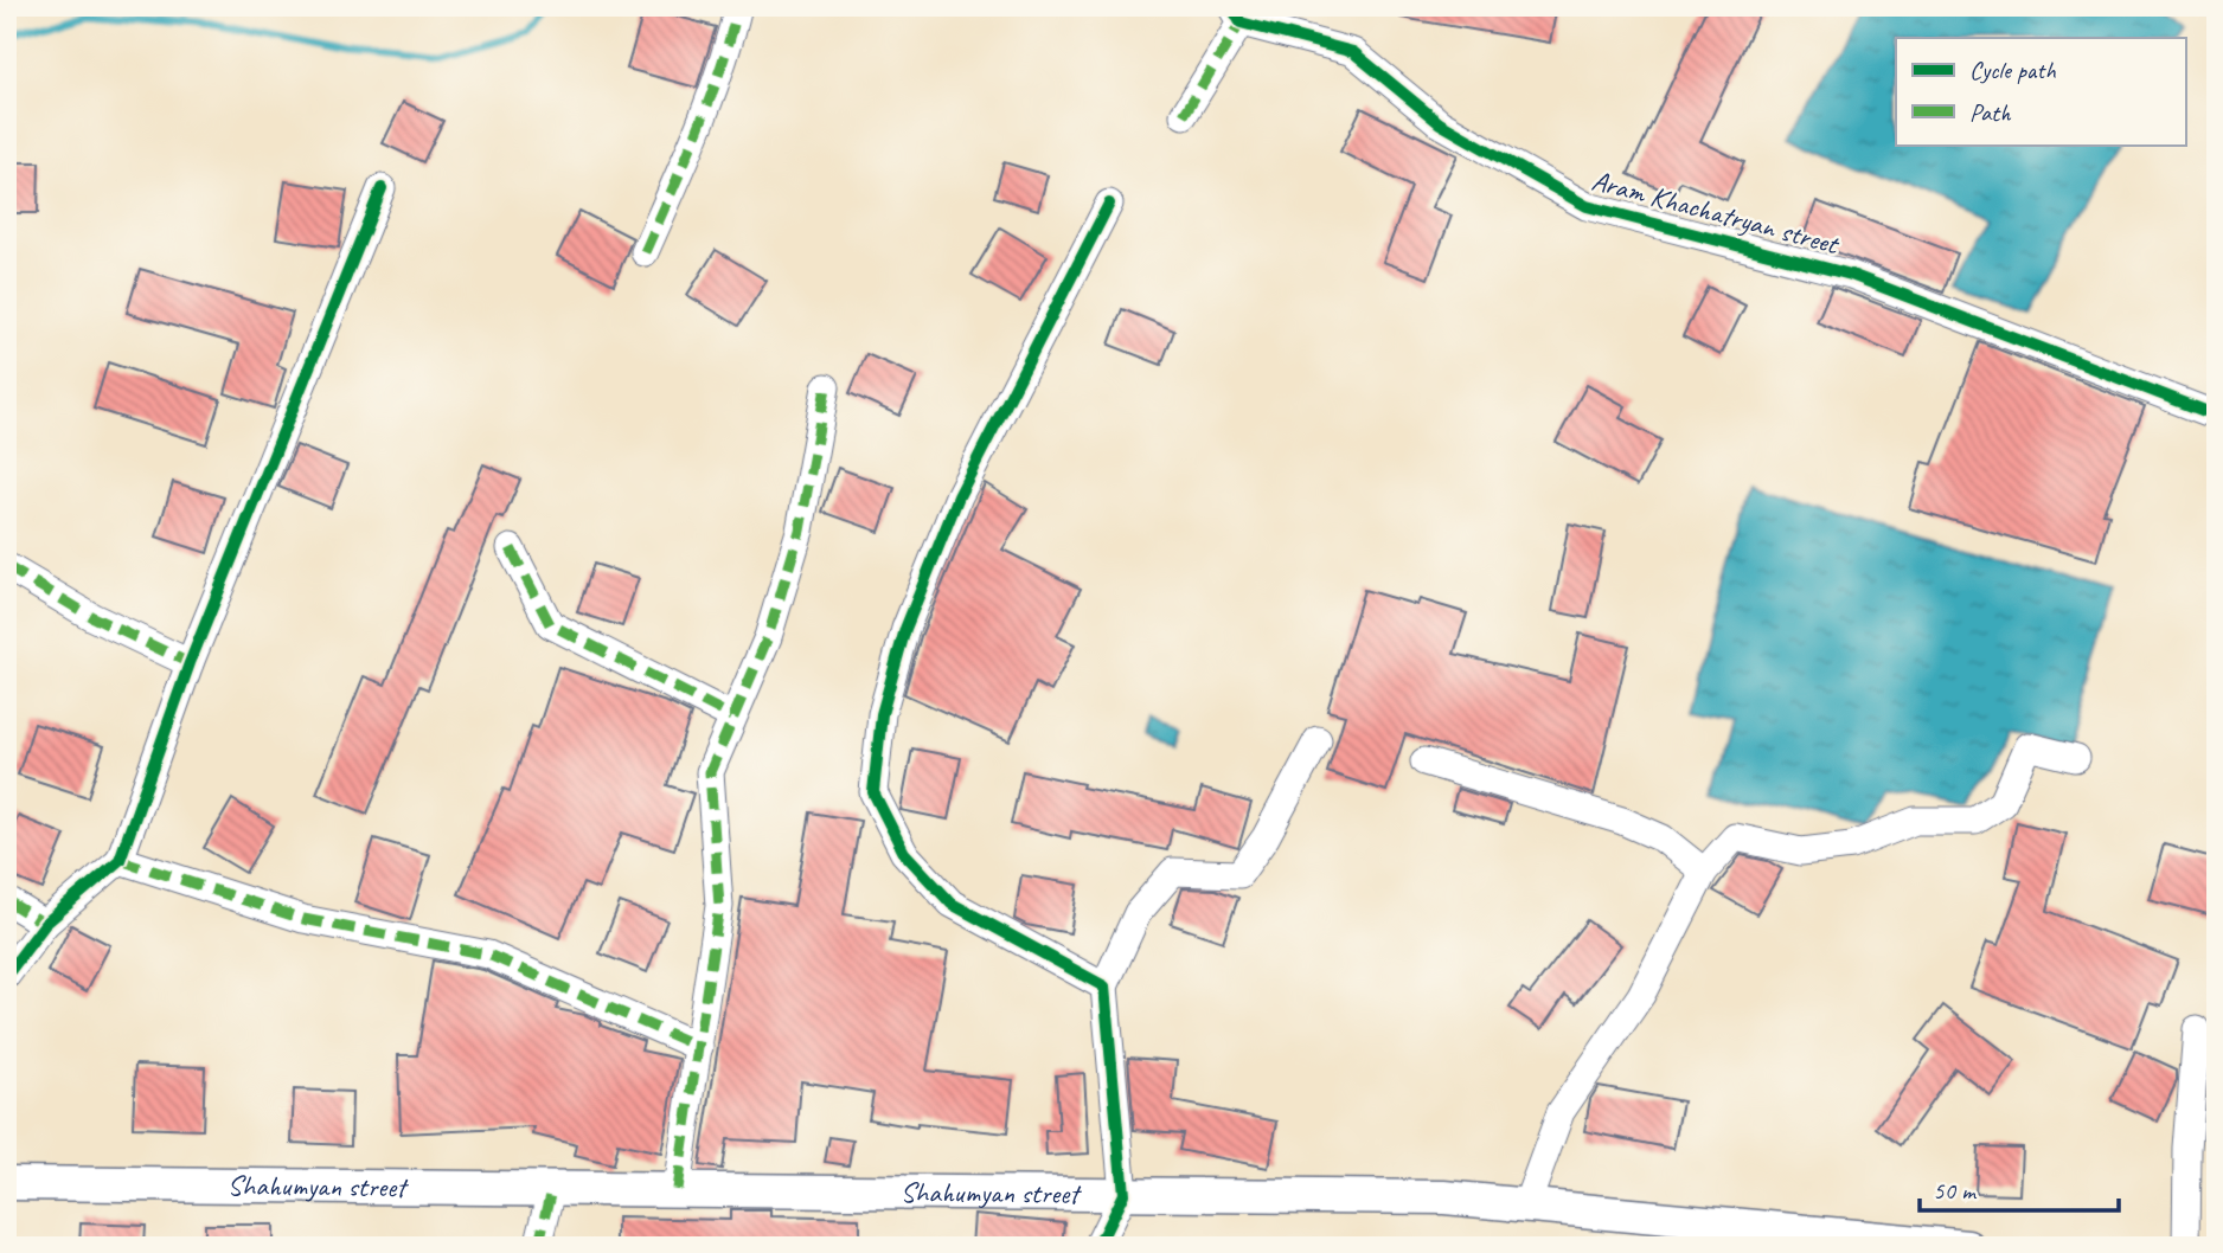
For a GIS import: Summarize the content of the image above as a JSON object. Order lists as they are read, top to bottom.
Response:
{
  "streets": {
    "main road": ["Shahumyan street"],
    "street": ["Aram Khachatryan street"]
  },
  "legend": ["Cycle path", "Path"],
  "scale_bar": "50 m"
}
